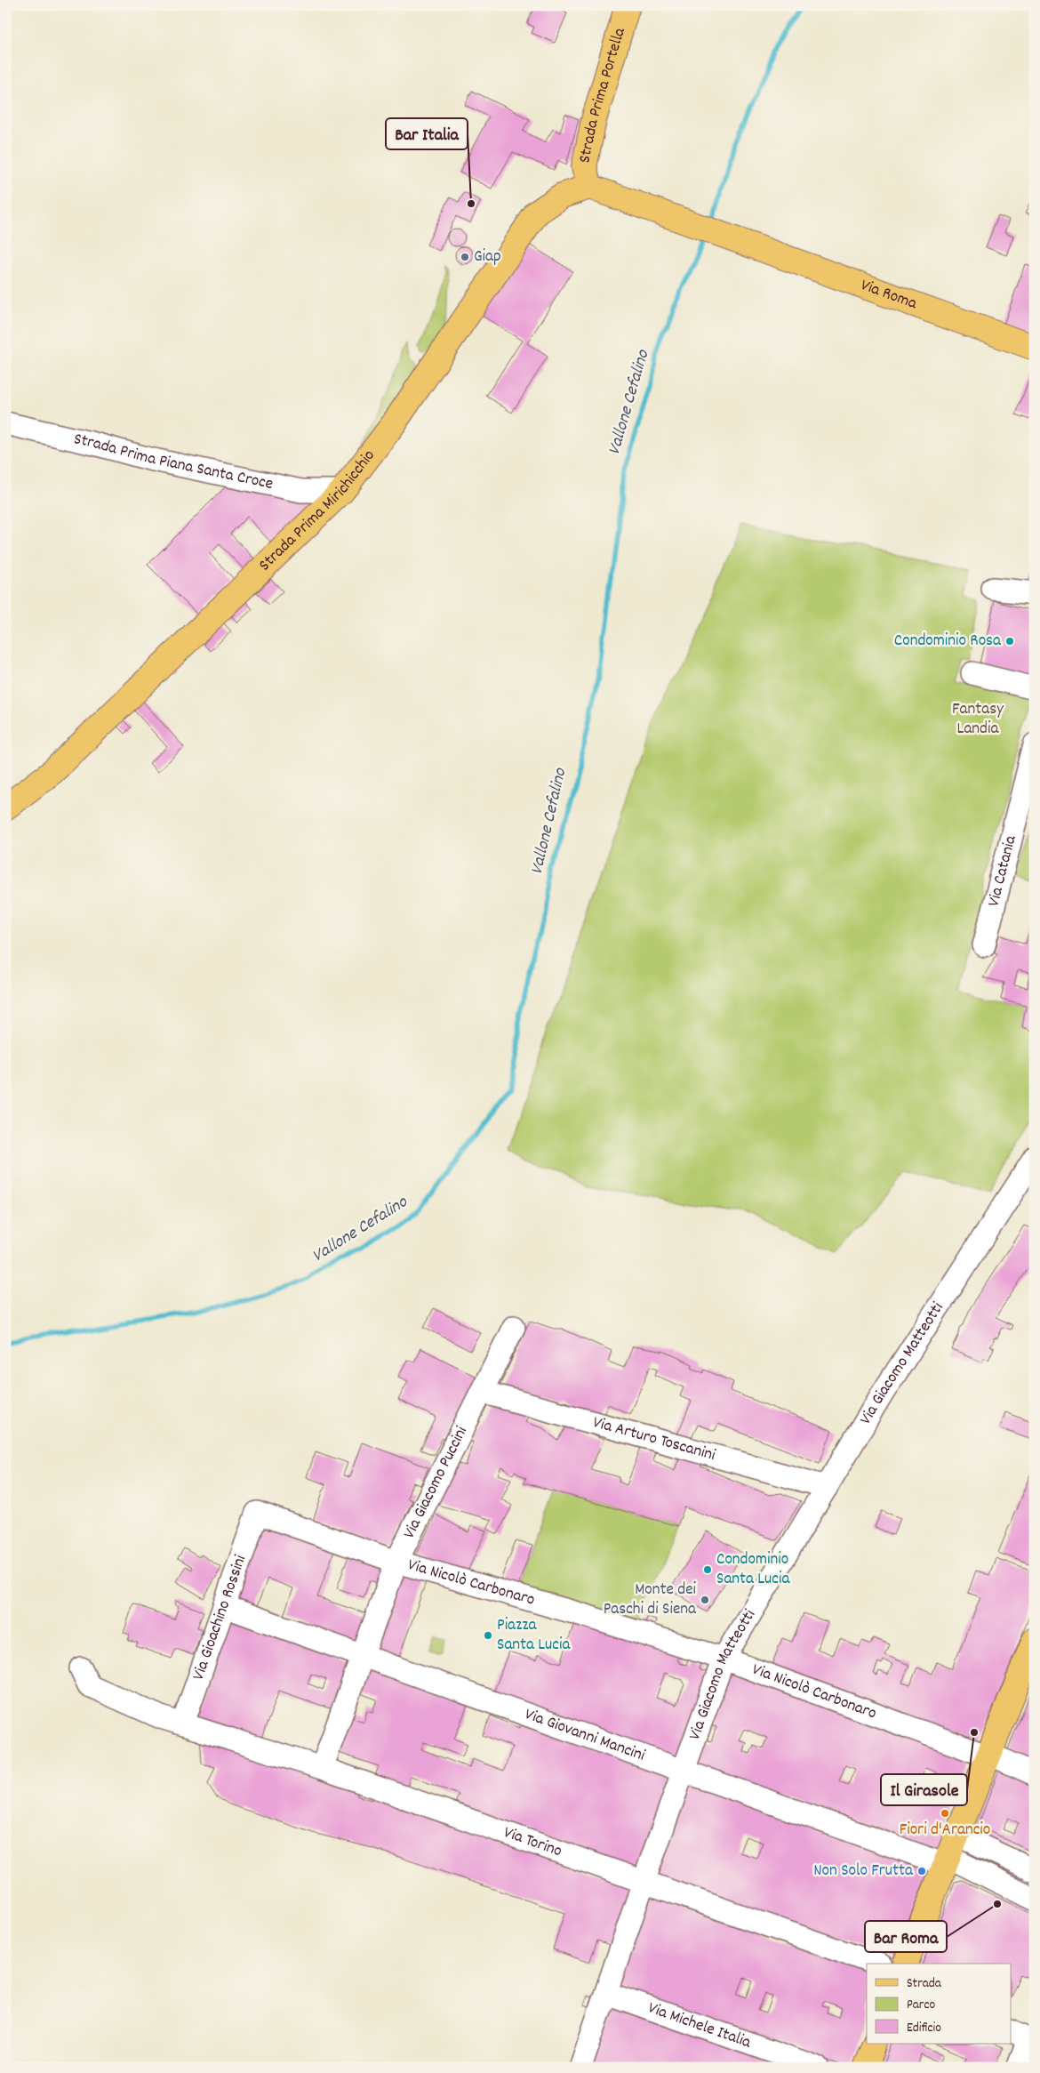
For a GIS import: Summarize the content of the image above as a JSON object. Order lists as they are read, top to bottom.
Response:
{
  "streets": {
    "main road": ["Strada Prima Portella", "Via Roma", "Strada Prima Mirichicchio"],
    "street": [
      "Strada Prima Piana Santa Croce",
      "Via Catania",
      "Via Giacomo Matteotti",
      "Via Arturo Toscanini",
      "Via Giacomo Puccini",
      "Via Nicolò Carbonaro",
      "Via Gioachino Rossini",
      "Via Giovanni Mancini",
      "Via Torino",
      "Via Michele Italia"
    ]
  },
  "crossings": [
    ["Strada Prima Portella", "Via Roma"],
    ["Strada Prima Portella", "Strada Prima Mirichicchio"],
    ["Via Roma", "Strada Prima Mirichicchio"],
    ["Strada Prima Piana Santa Croce", "Strada Prima Mirichicchio"],
    ["Via Giacomo Matteotti", "Via Arturo Toscanini"],
    ["Via Giacomo Matteotti", "Via Nicolò Carbonaro"],
    ["Via Giacomo Matteotti", "Via Giovanni Mancini"],
    ["Via Giacomo Matteotti", "Via Torino"],
    ["Via Giacomo Matteotti", "Via Michele Italia"],
    ["Via Arturo Toscanini", "Via Giacomo Puccini"],
    ["Via Giacomo Puccini", "Via Nicolò Carbonaro"],
    ["Via Giacomo Puccini", "Via Giovanni Mancini"],
    ["Via Giacomo Puccini", "Via Torino"],
    ["Via Nicolò Carbonaro", "Via Gioachino Rossini"],
    ["Via Gioachino Rossini", "Via Giovanni Mancini"],
    ["Via Gioachino Rossini", "Via Torino"]
  ],
  "water": ["Vallone Cefalino"],
  "parks": ["Fantasy Landia"],
  "places": [
    "Bar Italia",
    "Giap",
    "Condominio Rosa",
    "Condominio Santa Lucia",
    "Monte dei Paschi di Siena",
    "Piazza Santa Lucia",
    "Il Girasole",
    "Fiori d'Arancio",
    "Non Solo Frutta",
    "Bar Roma"
  ],
  "legend": ["Strada", "Parco", "Edificio"]
}
